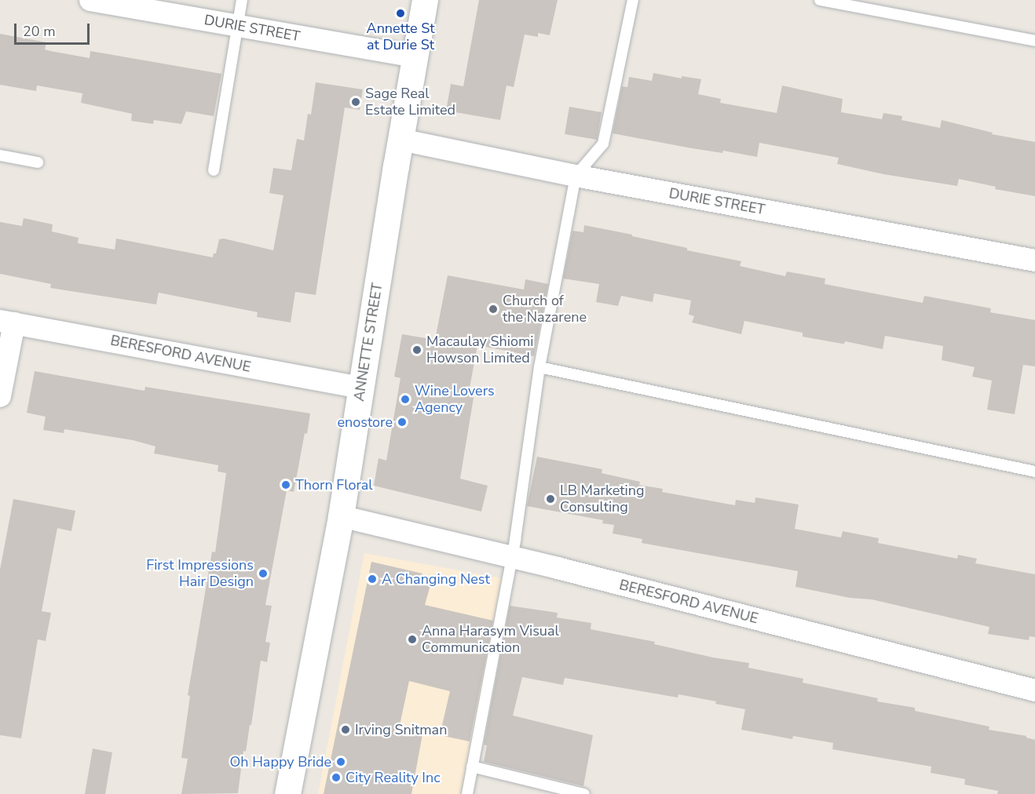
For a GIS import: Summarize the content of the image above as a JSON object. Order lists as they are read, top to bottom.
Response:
{
  "streets": {
    "street": ["DURIE STREET", "ANNETTE STREET", "BERESFORD AVENUE"]
  },
  "crossings": [
    ["DURIE STREET", "ANNETTE STREET"],
    ["ANNETTE STREET", "BERESFORD AVENUE"]
  ],
  "places": [
    "Annette St at Durie St",
    "Sage Real Estate Limited",
    "Church of the Nazarene",
    "Macaulay Shiomi Howson Limited",
    "Wine Lovers Agency",
    "enostore",
    "Thorn Floral",
    "LB Marketing Consulting",
    "First Impressions Hair Design",
    "A Changing Nest",
    "Anna Harasym Visual Communication",
    "Irving Snitman",
    "Oh Happy Bride",
    "City Reality Inc"
  ],
  "scale_bar": "20 m"
}
